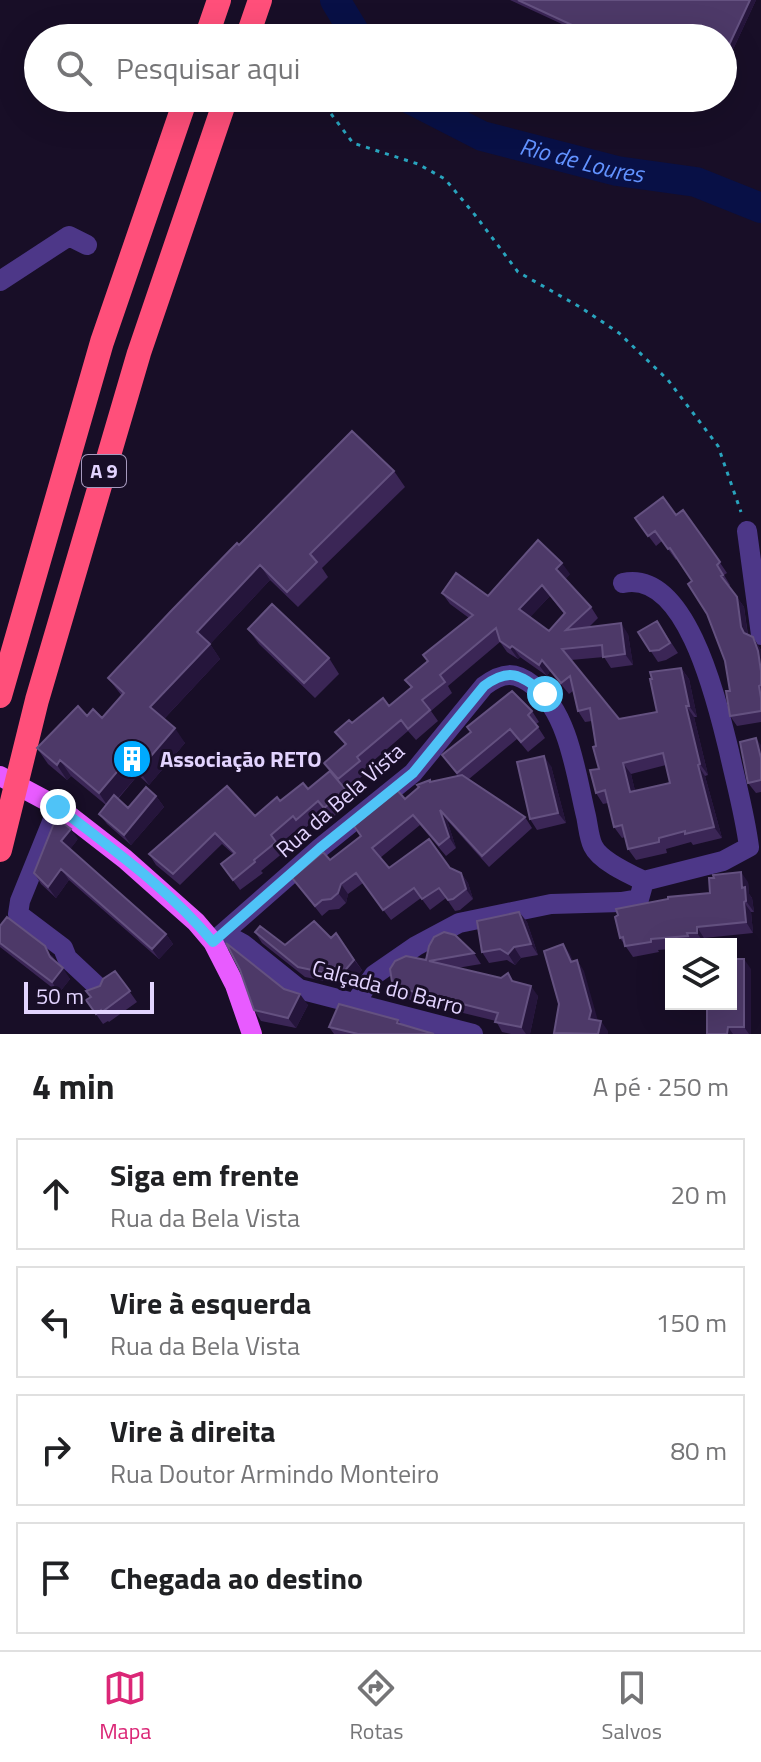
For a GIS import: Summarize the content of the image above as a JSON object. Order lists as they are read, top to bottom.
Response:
{
  "streets": {
    "highway": ["A 9"],
    "street": ["Rua da Bela Vista", "Calçada do Barro"]
  },
  "crossings": [
    ["Rua da Bela Vista", "Calçada do Barro"]
  ],
  "water": ["Rio de Loures"],
  "places": {
    "building": ["Associação RETO"]
  },
  "scale_bar": "50 m",
  "page": {
    "search": "Pesquisar aqui",
    "scale": "50 m",
    "heading": ["4 min", "A pé · 250 m"],
    "list": [
      ["Siga em frente", "Rua da Bela Vista", "20 m"],
      ["Vire à esquerda", "Rua da Bela Vista", "150 m"],
      ["Vire à direita", "Rua Doutor Armindo Monteiro", "80 m"],
      "Chegada ao destino"
    ],
    "nav": ["Mapa", "Rotas", "Salvos"]
  }
}
